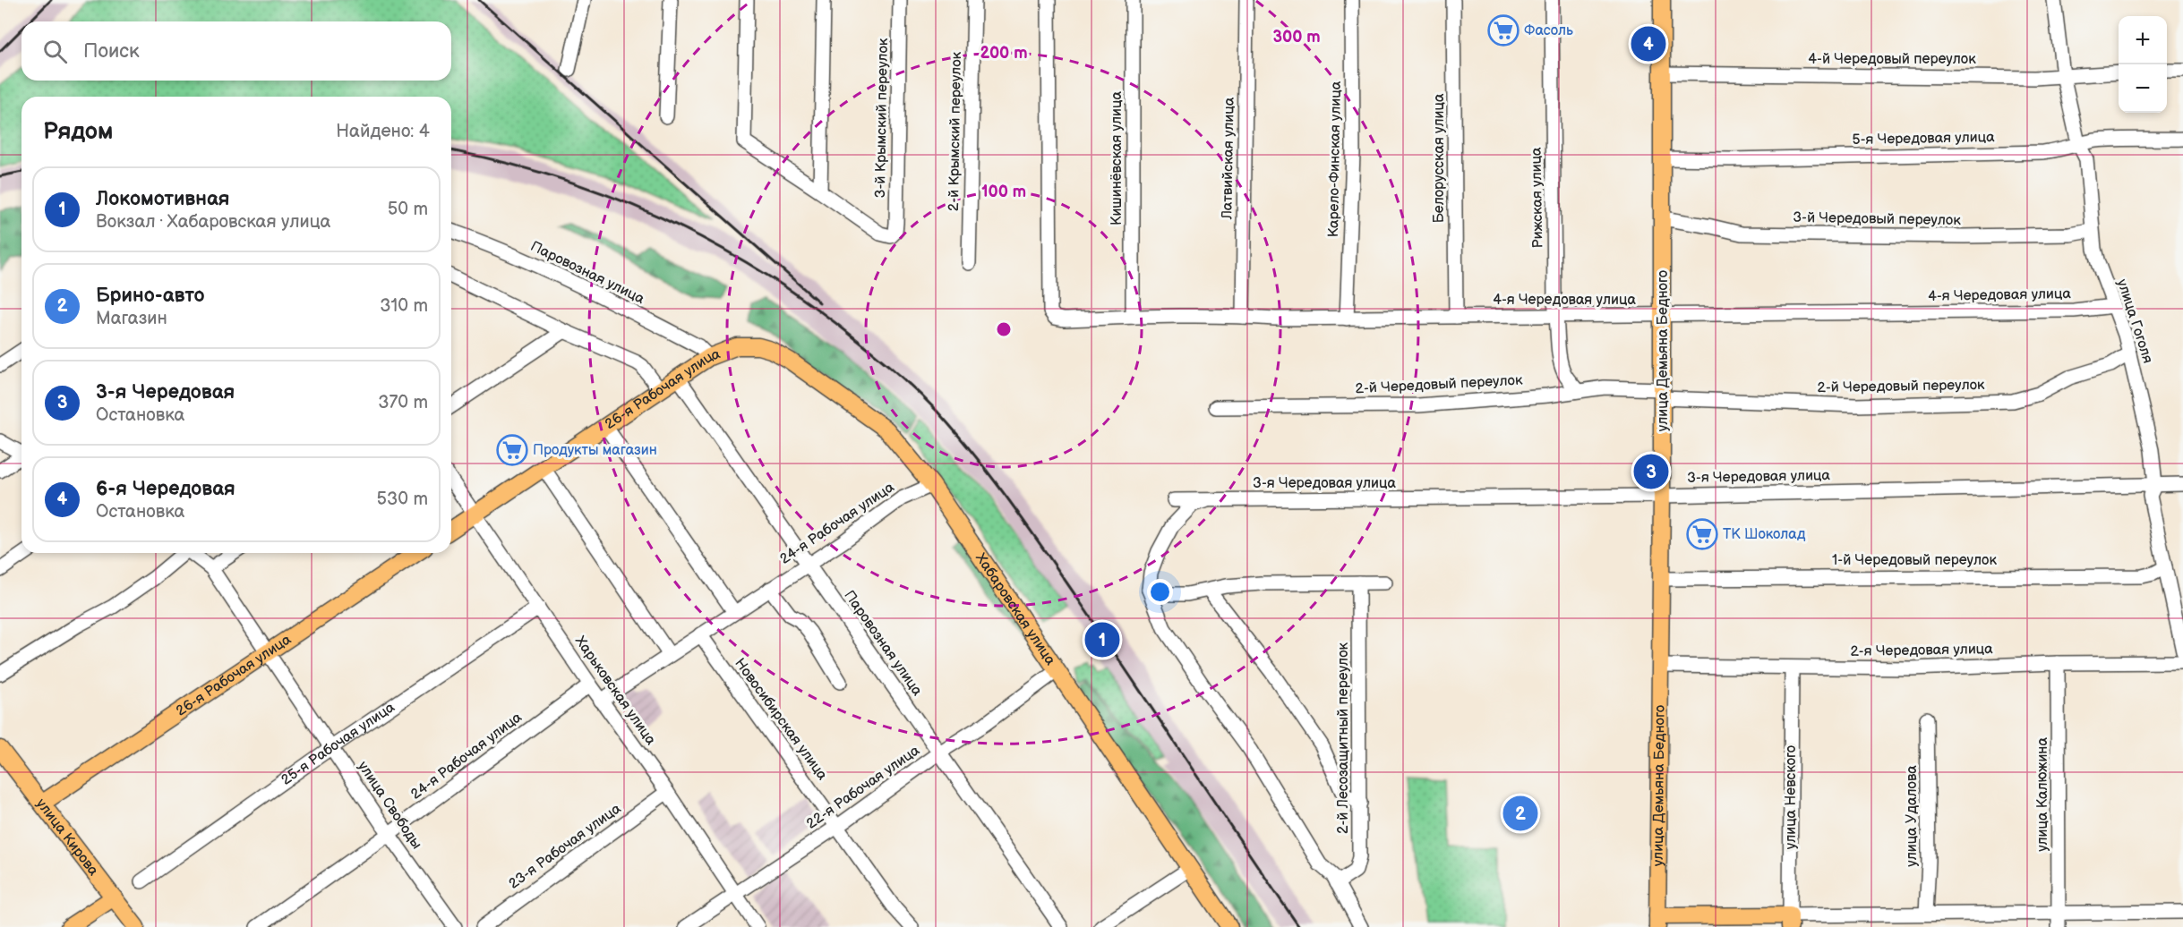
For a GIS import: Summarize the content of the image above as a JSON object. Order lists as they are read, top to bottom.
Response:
{
  "streets": {
    "main road": [
      "улица Демьяна Бедного",
      "26-я Рабочая улица",
      "Хабаровская улица",
      "улица Кирова"
    ],
    "street": [
      "4-й Чередовый переулок",
      "3-й Крымский переулок",
      "2-й Крымский переулок",
      "5-я Чередовая улица",
      "Кишинёвская улица",
      "Латвийская улица",
      "Белорусская улица",
      "Карело-Финская улица",
      "Рижская улица",
      "3-й Чередовый переулок",
      "Паровозная улица",
      "4-я Чередовая улица",
      "улица Гоголя",
      "2-й Чередовый переулок",
      "3-я Чередовая улица",
      "24-я Рабочая улица",
      "1-й Чередовый переулок",
      "2-я Чередовая улица",
      "Харьковская улица",
      "Новосибирская улица",
      "2-й Лесозащитный переулок",
      "25-я Рабочая улица",
      "22-я Рабочая улица",
      "улица Калюжина",
      "улица Невского",
      "улица Свободы",
      "улица Удалова",
      "23-я Рабочая улица"
    ]
  },
  "crossings": [
    ["4-й Чередовый переулок", "улица Гоголя"],
    ["4-й Чередовый переулок", "улица Демьяна Бедного"],
    ["5-я Чередовая улица", "улица Гоголя"],
    ["5-я Чередовая улица", "улица Демьяна Бедного"],
    ["Кишинёвская улица", "4-я Чередовая улица"],
    ["Латвийская улица", "4-я Чередовая улица"],
    ["Белорусская улица", "4-я Чередовая улица"],
    ["Карело-Финская улица", "4-я Чередовая улица"],
    ["Рижская улица", "4-я Чередовая улица"],
    ["Рижская улица", "2-й Чередовый переулок"],
    ["3-й Чередовый переулок", "улица Гоголя"],
    ["3-й Чередовый переулок", "улица Демьяна Бедного"],
    ["Паровозная улица", "26-я Рабочая улица"],
    ["Паровозная улица", "24-я Рабочая улица"],
    ["Паровозная улица", "22-я Рабочая улица"],
    ["4-я Чередовая улица", "улица Гоголя"],
    ["4-я Чередовая улица", "улица Демьяна Бедного"],
    ["улица Гоголя", "2-й Чередовый переулок"],
    ["улица Гоголя", "3-я Чередовая улица"],
    ["улица Гоголя", "1-й Чередовый переулок"],
    ["улица Демьяна Бедного", "2-й Чередовый переулок"],
    ["улица Демьяна Бедного", "3-я Чередовая улица"],
    ["улица Демьяна Бедного", "1-й Чередовый переулок"],
    ["улица Демьяна Бедного", "2-я Чередовая улица"],
    ["26-я Рабочая улица", "Хабаровская улица"],
    ["26-я Рабочая улица", "Харьковская улица"],
    ["26-я Рабочая улица", "улица Свободы"],
    ["26-я Рабочая улица", "улица Кирова"],
    ["24-я Рабочая улица", "Хабаровская улица"],
    ["24-я Рабочая улица", "Харьковская улица"],
    ["24-я Рабочая улица", "Новосибирская улица"],
    ["24-я Рабочая улица", "улица Свободы"],
    ["Хабаровская улица", "22-я Рабочая улица"],
    ["2-я Чередовая улица", "улица Калюжина"],
    ["2-я Чередовая улица", "улица Невского"],
    ["Харьковская улица", "25-я Рабочая улица"],
    ["Харьковская улица", "22-я Рабочая улица"],
    ["Харьковская улица", "23-я Рабочая улица"],
    ["Новосибирская улица", "22-я Рабочая улица"],
    ["25-я Рабочая улица", "улица Свободы"]
  ],
  "places": {
    "supermarket": ["Фасоль", "Продукты магазин", "ТК Шоколад"]
  },
  "page": {
    "map_buttons": ["+", "−"],
    "search": "Поиск",
    "pins": [
      "4",
      "3",
      "1",
      "2"
    ],
    "heading": ["Рядом", "Найдено: 4"],
    "list": [
      {
        "mark": "1",
        "name": "Локомотивная",
        "note": "Вокзал · Хабаровская улица",
        "value": "50 m"
      },
      {
        "mark": "2",
        "name": "Брино-авто",
        "note": "Магазин",
        "value": "310 m"
      },
      {
        "mark": "3",
        "name": "3-я Чередовая",
        "note": "Остановка",
        "value": "370 m"
      },
      {
        "mark": "4",
        "name": "6-я Чередовая",
        "note": "Остановка",
        "value": "530 m"
      }
    ]
  },
  "rings": ["300 m", "200 m", "100 m"]
}
